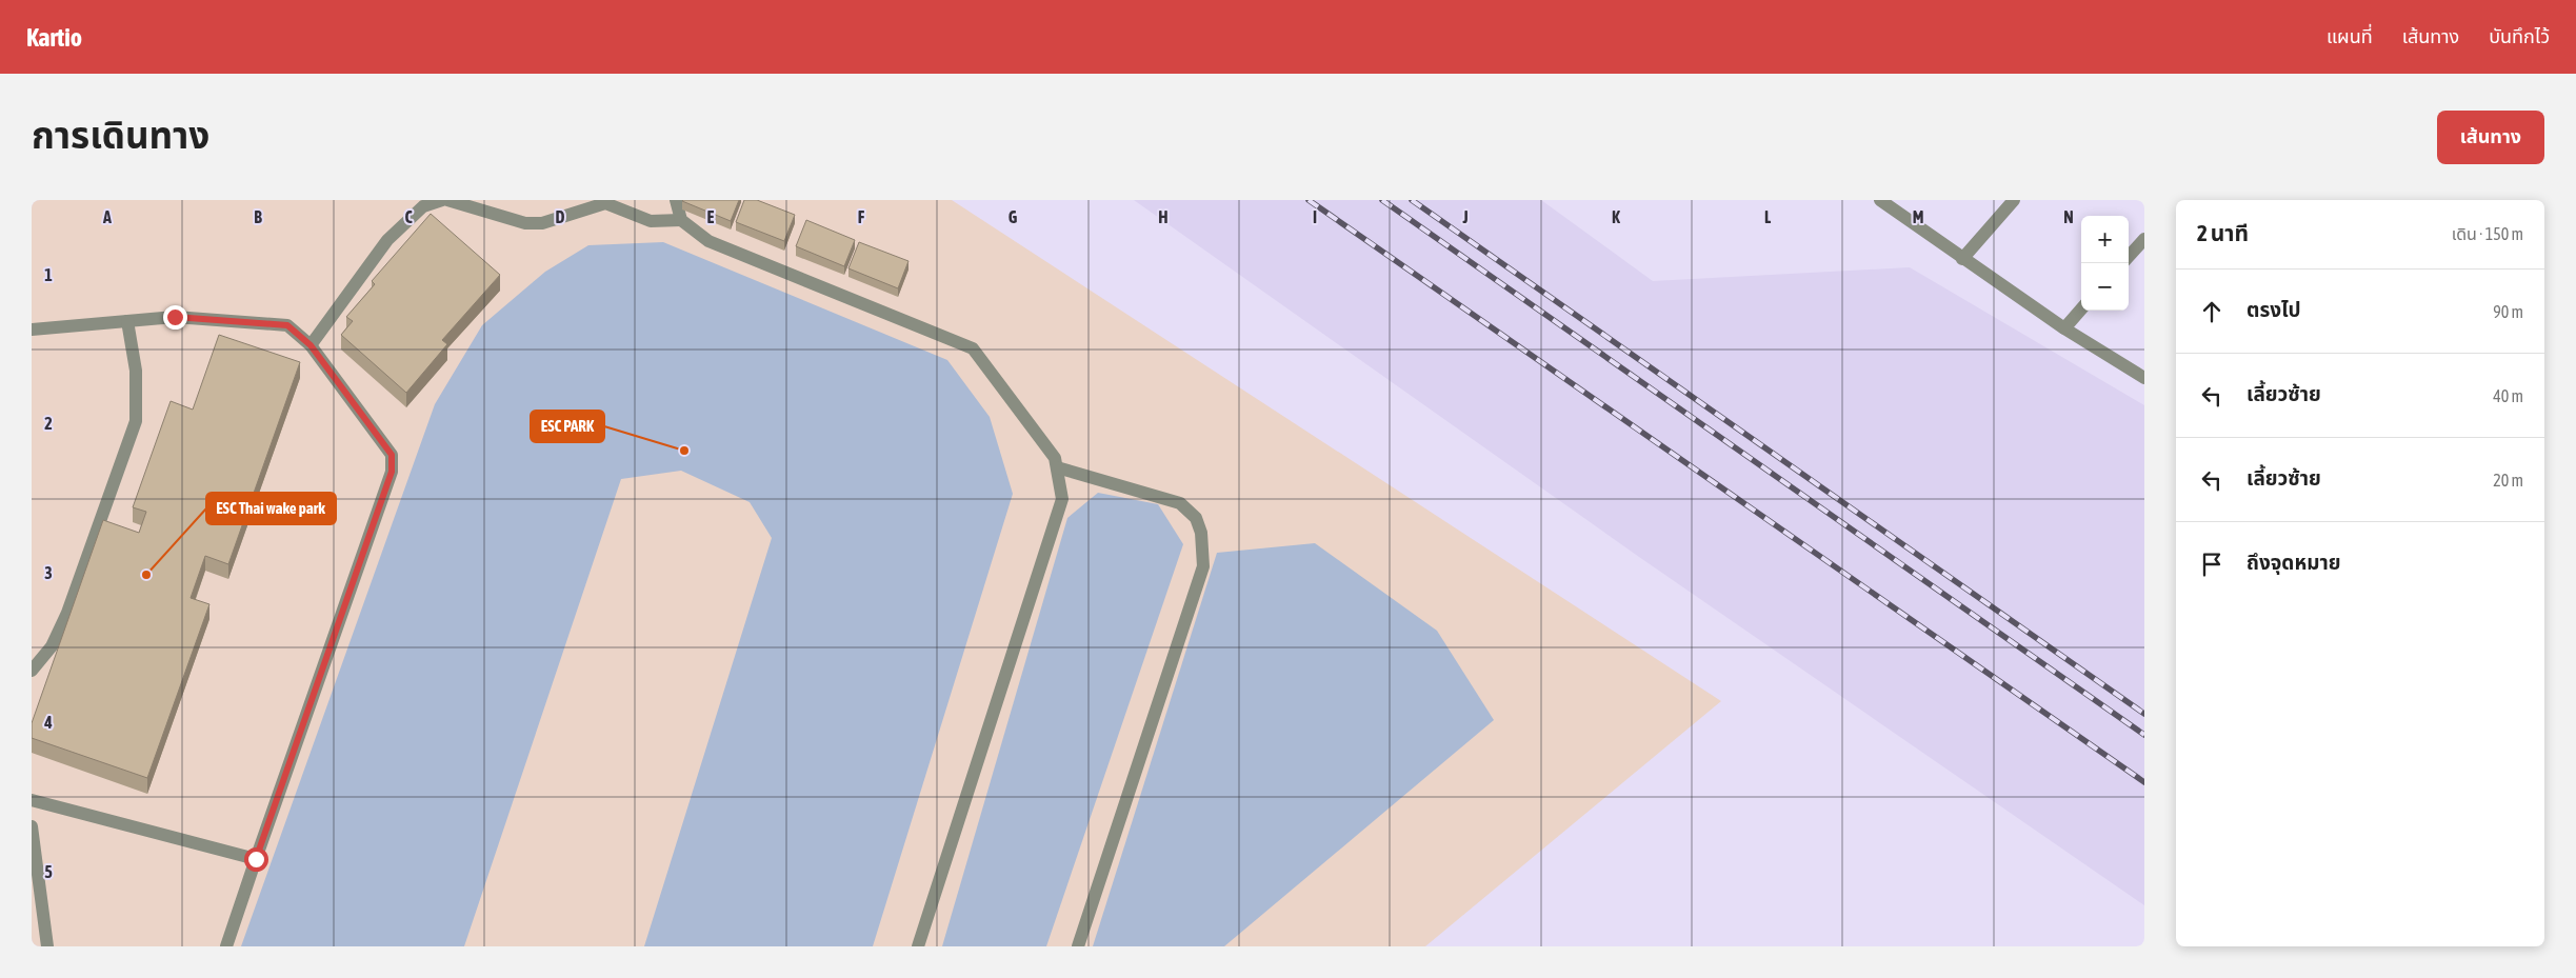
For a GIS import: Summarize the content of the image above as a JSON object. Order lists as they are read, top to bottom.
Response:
{
  "places": ["ESC PARK", "ESC Thai wake park"],
  "page": {
    "header": "Kartio",
    "nav": ["แผนที่", "เส้นทาง", "บันทึกไว้"],
    "title": "การเดินทาง",
    "buttons": "เส้นทาง",
    "heading": ["2 นาที", "เดิน · 150 m"],
    "map_buttons": ["+", "−"],
    "list": [
      ["ตรงไป", "90 m"],
      ["เลี้ยวซ้าย", "40 m"],
      ["เลี้ยวซ้าย", "20 m"],
      "ถึงจุดหมาย"
    ]
  },
  "grid": {
    "columns": [
      "A",
      "B",
      "C",
      "D",
      "E",
      "F",
      "G",
      "H",
      "I",
      "J",
      "K",
      "L",
      "M",
      "N"
    ],
    "rows": [
      "1",
      "2",
      "3",
      "4",
      "5"
    ]
  }
}
